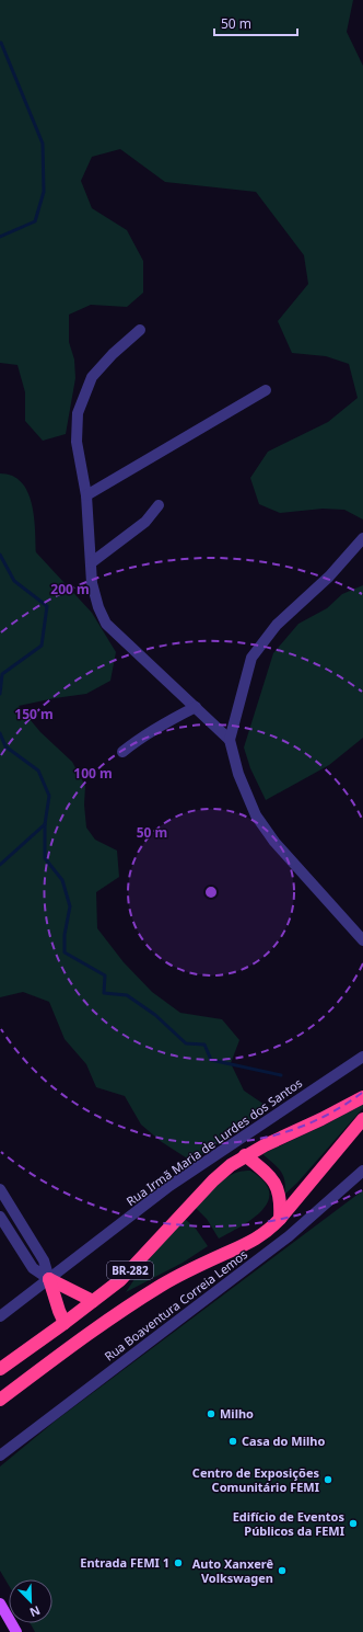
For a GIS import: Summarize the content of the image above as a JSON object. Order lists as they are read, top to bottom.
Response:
{
  "streets": {
    "highway": ["BR-282"],
    "street": ["Rua Irmã Maria de Lurdes dos Santos", "Rua Boaventura Correia Lemos"]
  },
  "places": [
    "Milho",
    "Casa do Milho",
    "Centro de Exposições Comunitário FEMI",
    "Edifício de Eventos Públicos da FEMI",
    "Entrada FEMI 1",
    "Auto Xanxerê Volkswagen"
  ],
  "scale_bar": "50 m",
  "north": "bottom right",
  "rings": [
    "200 m",
    "150 m",
    "100 m",
    "50 m"
  ]
}
